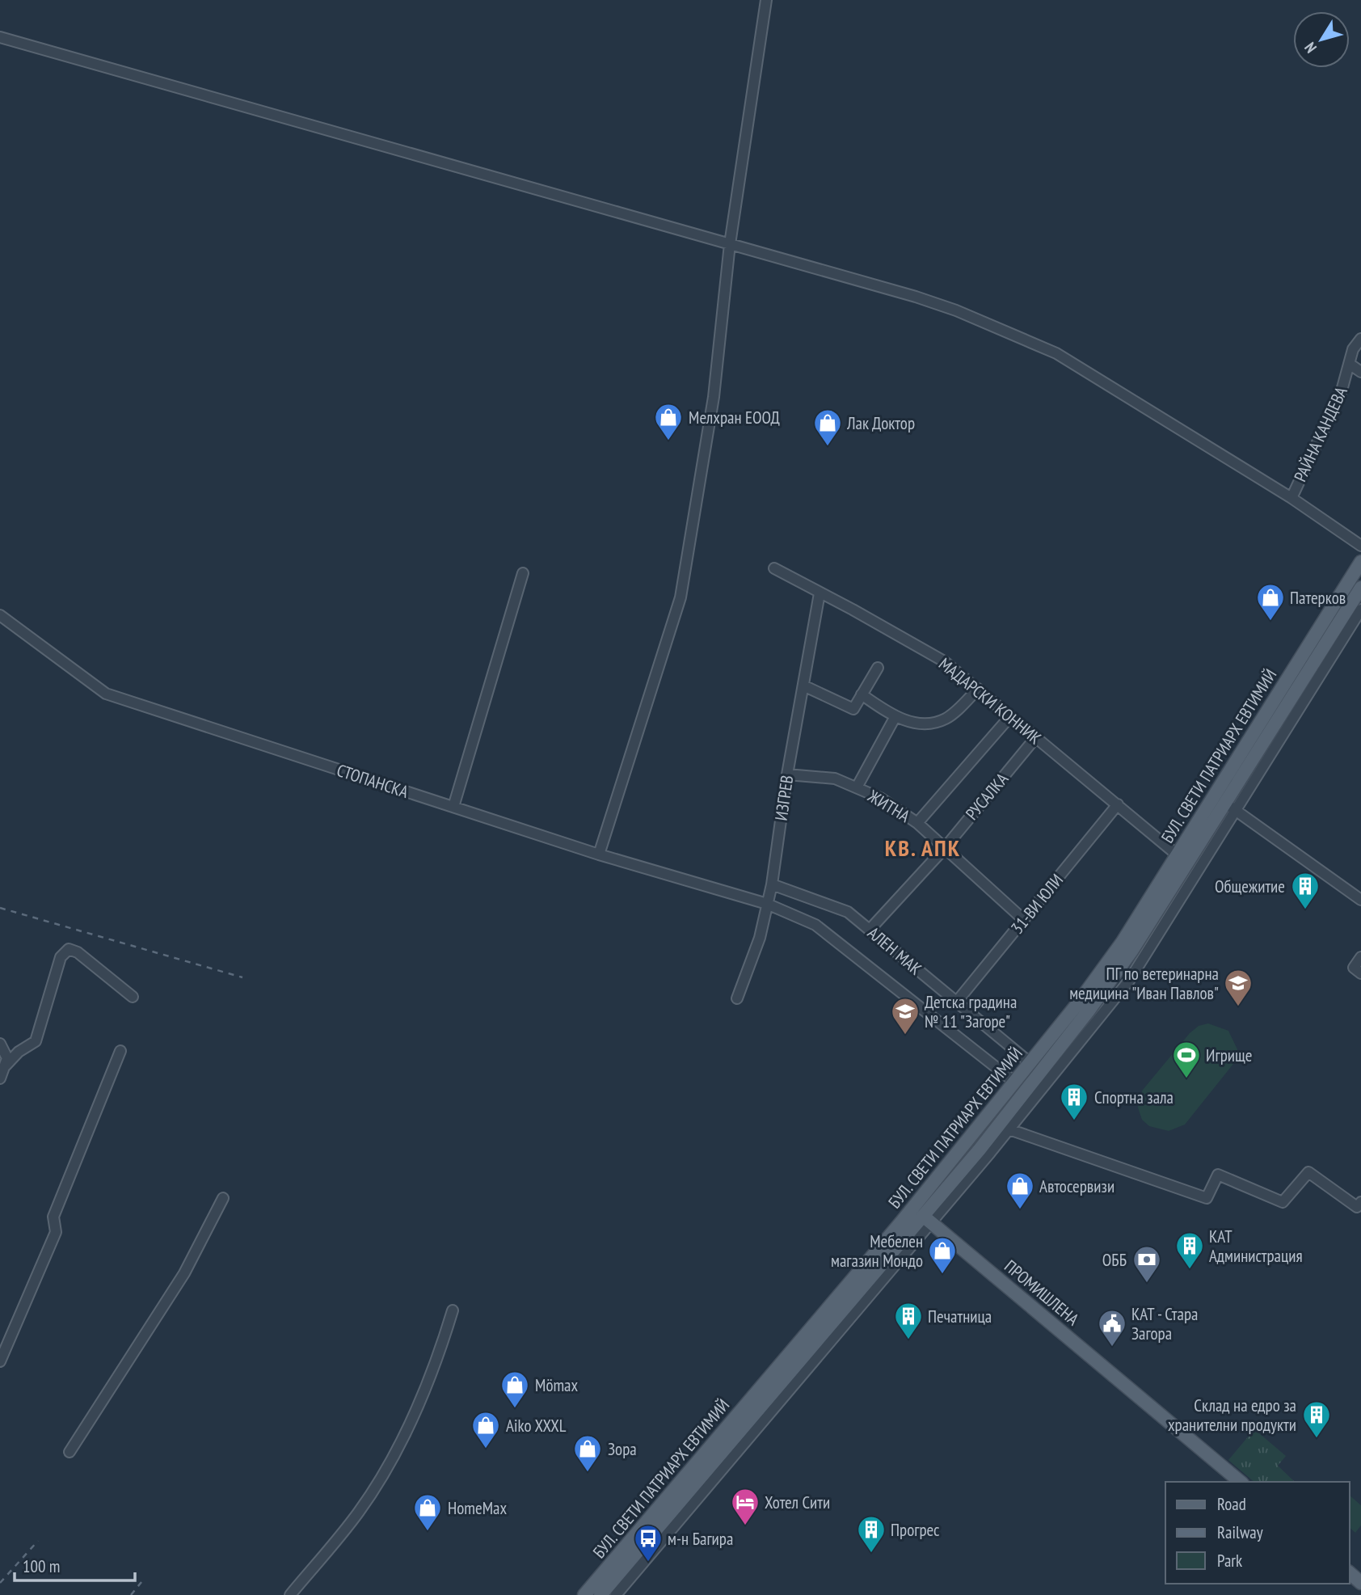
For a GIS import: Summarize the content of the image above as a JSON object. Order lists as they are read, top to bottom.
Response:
{
  "streets": {
    "main road": ["БУЛ. СВЕТИ ПАТРИАРХ ЕВТИМИЙ", "ПРОМИШЛЕНА"],
    "street": [
      "РАЙНА КАНДЕВА",
      "МАДАРСКИ КОННИК",
      "СТОПАНСКА",
      "РУСАЛКА",
      "ИЗГРЕВ",
      "ЖИТНА",
      "31-ВИ ЮЛИ",
      "АЛЕН МАК"
    ]
  },
  "crossings": [
    ["МАДАРСКИ КОННИК", "БУЛ. СВЕТИ ПАТРИАРХ ЕВТИМИЙ"],
    ["МАДАРСКИ КОННИК", "РУСАЛКА"],
    ["МАДАРСКИ КОННИК", "ИЗГРЕВ"],
    ["МАДАРСКИ КОННИК", "31-ВИ ЮЛИ"],
    ["БУЛ. СВЕТИ ПАТРИАРХ ЕВТИМИЙ", "СТОПАНСКА"],
    ["БУЛ. СВЕТИ ПАТРИАРХ ЕВТИМИЙ", "АЛЕН МАК"],
    ["БУЛ. СВЕТИ ПАТРИАРХ ЕВТИМИЙ", "ПРОМИШЛЕНА"],
    ["СТОПАНСКА", "ИЗГРЕВ"],
    ["РУСАЛКА", "ЖИТНА"],
    ["РУСАЛКА", "АЛЕН МАК"],
    ["ИЗГРЕВ", "ЖИТНА"],
    ["ИЗГРЕВ", "АЛЕН МАК"],
    ["ЖИТНА", "31-ВИ ЮЛИ"],
    ["31-ВИ ЮЛИ", "АЛЕН МАК"]
  ],
  "districts": ["КВ. АПК"],
  "places": {
    "shop": [
      "Мелхран ЕООД",
      "Лак Доктор",
      "Патерков",
      "Автосервизи",
      "Мебелен магазин Мондо",
      "Mömax",
      "Aiko XXXL",
      "Зора",
      "HomeMax"
    ],
    "building": [
      "Общежитие",
      "Спортна зала",
      "КАТ Администрация",
      "Печатница",
      "Склад на едро за хранителни продукти",
      "Прогрес"
    ],
    "school or university": ["ПГ по ветеринарна медицина \"Иван Павлов\"", "Детска градина № 11 \"Загоре\""],
    "sports": ["Игрище"],
    "bank": ["ОББ"],
    "public building": ["КАТ - Стара Загора"],
    "hotel": ["Хотел Сити"],
    "bus stop": ["м-н Багира"]
  },
  "legend": ["Road", "Railway", "Park"],
  "scale_bar": "100 m",
  "north": "bottom left"
}
